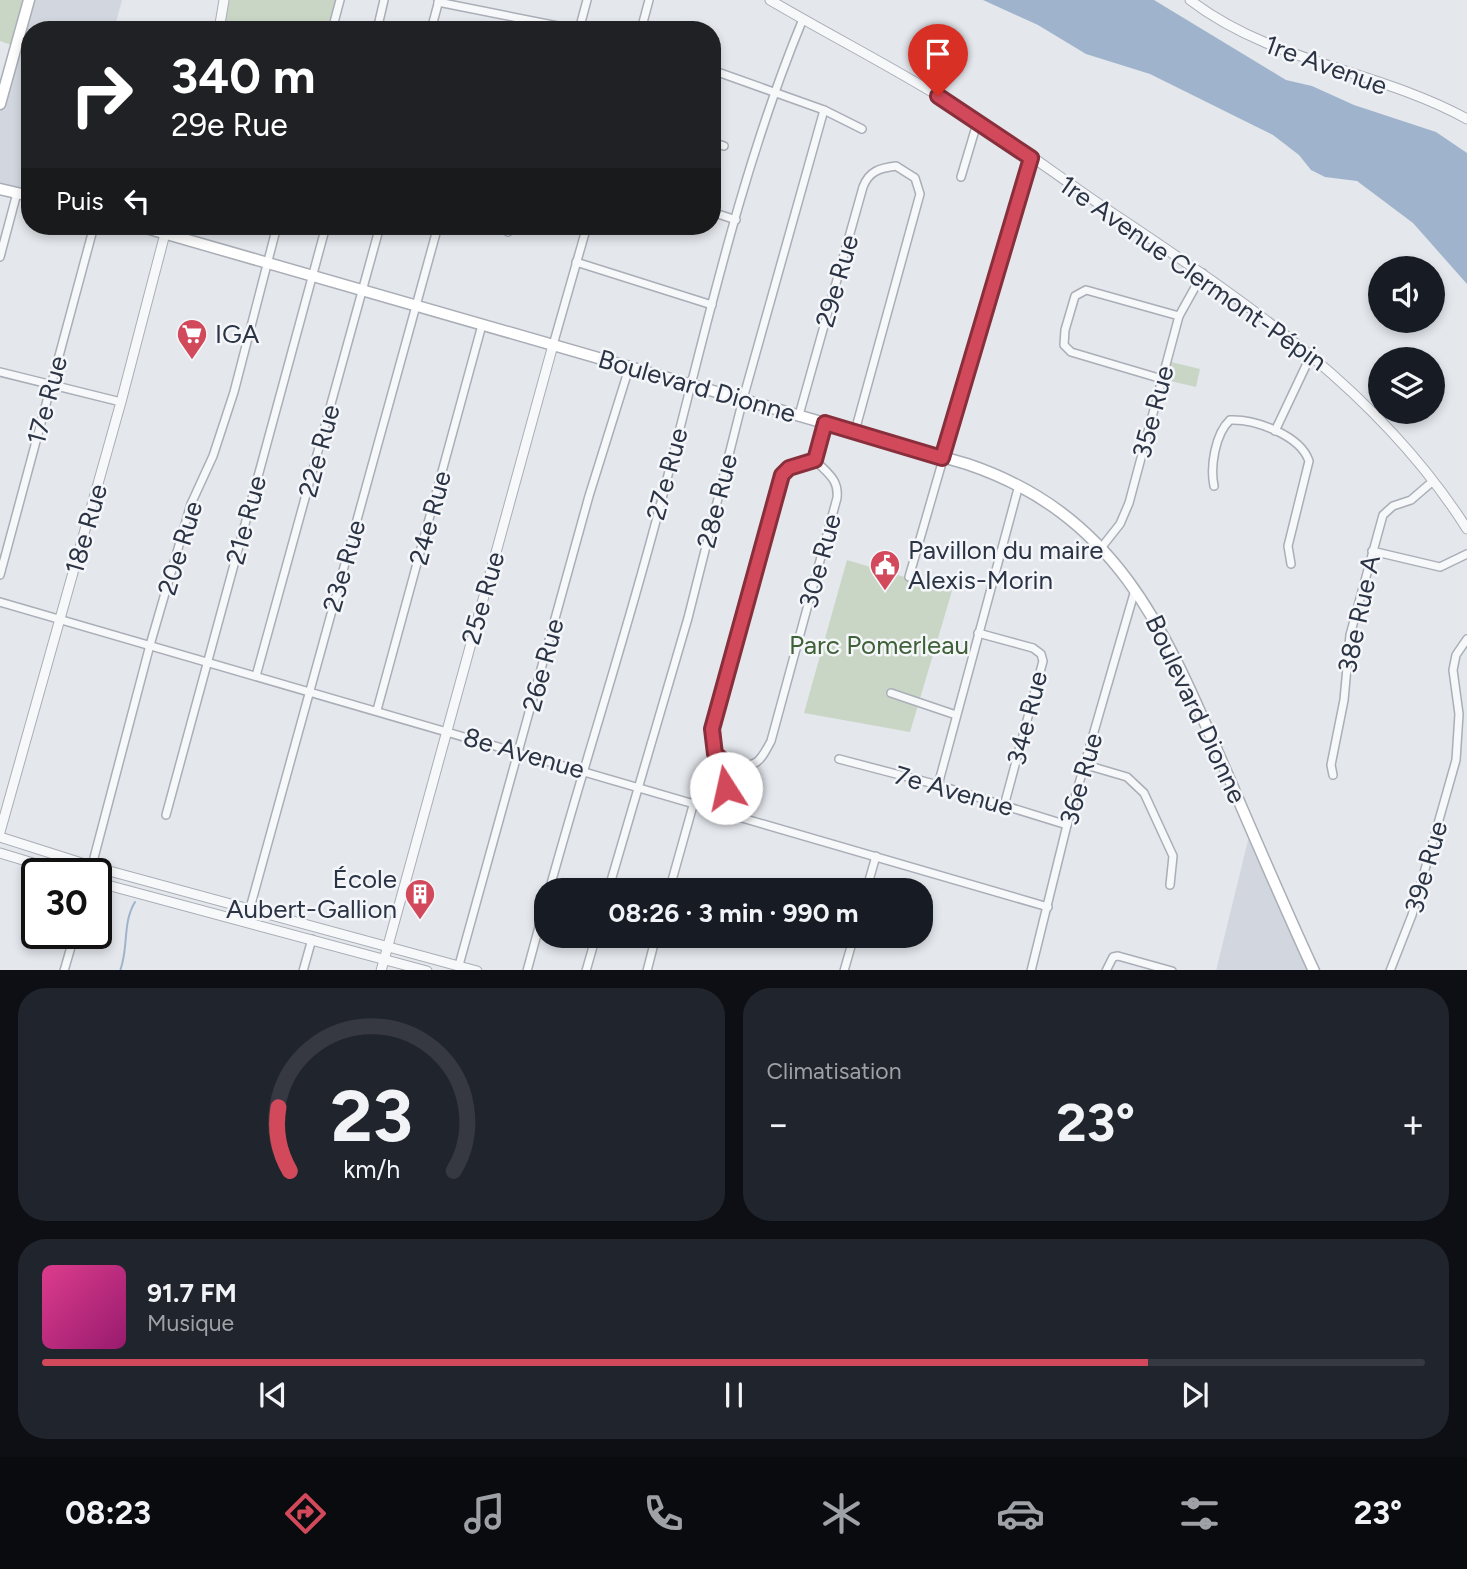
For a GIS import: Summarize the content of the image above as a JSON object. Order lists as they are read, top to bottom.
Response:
{
  "streets": {
    "main road": ["Boulevard Dionne"],
    "street": [
      "1re Avenue",
      "1re Avenue Clermont-Pépin",
      "29e Rue",
      "17e Rue",
      "35e Rue",
      "22e Rue",
      "27e Rue",
      "28e Rue",
      "24e Rue",
      "21e Rue",
      "18e Rue",
      "20e Rue",
      "30e Rue",
      "23e Rue",
      "25e Rue",
      "38e Rue A",
      "26e Rue",
      "34e Rue",
      "8e Avenue",
      "36e Rue",
      "7e Avenue",
      "39e Rue"
    ]
  },
  "crossings": [
    ["1re Avenue Clermont-Pépin", "35e Rue"],
    ["1re Avenue Clermont-Pépin", "27e Rue"],
    ["1re Avenue Clermont-Pépin", "38e Rue A"],
    ["29e Rue", "Boulevard Dionne"],
    ["Boulevard Dionne", "35e Rue"],
    ["Boulevard Dionne", "22e Rue"],
    ["Boulevard Dionne", "27e Rue"],
    ["Boulevard Dionne", "28e Rue"],
    ["Boulevard Dionne", "24e Rue"],
    ["Boulevard Dionne", "21e Rue"],
    ["Boulevard Dionne", "20e Rue"],
    ["Boulevard Dionne", "23e Rue"],
    ["Boulevard Dionne", "25e Rue"],
    ["Boulevard Dionne", "26e Rue"],
    ["Boulevard Dionne", "36e Rue"],
    ["22e Rue", "8e Avenue"],
    ["27e Rue", "8e Avenue"],
    ["28e Rue", "8e Avenue"],
    ["24e Rue", "8e Avenue"],
    ["21e Rue", "8e Avenue"],
    ["18e Rue", "8e Avenue"],
    ["20e Rue", "8e Avenue"],
    ["23e Rue", "8e Avenue"],
    ["25e Rue", "8e Avenue"],
    ["26e Rue", "8e Avenue"],
    ["34e Rue", "7e Avenue"],
    ["8e Avenue", "36e Rue"],
    ["36e Rue", "7e Avenue"]
  ],
  "parks": ["Parc Pomerleau"],
  "places": {
    "supermarket": ["IGA"],
    "public building": ["Pavillon du maire Alexis-Morin"],
    "building": ["École Aubert-Gallion"]
  },
  "page": {
    "turn": ["340 m", "29e Rue"],
    "then": "Puis",
    "limit": "30",
    "trip": "08:26 · 3 min · 990 m",
    "tile": "Climatisation",
    "heat": ["−", "23°", "+"],
    "song": ["91.7 FM", "Musique"],
    "tabs": ["08:23", "23°"],
    "gauge": ["23", "km/h"]
  }
}
